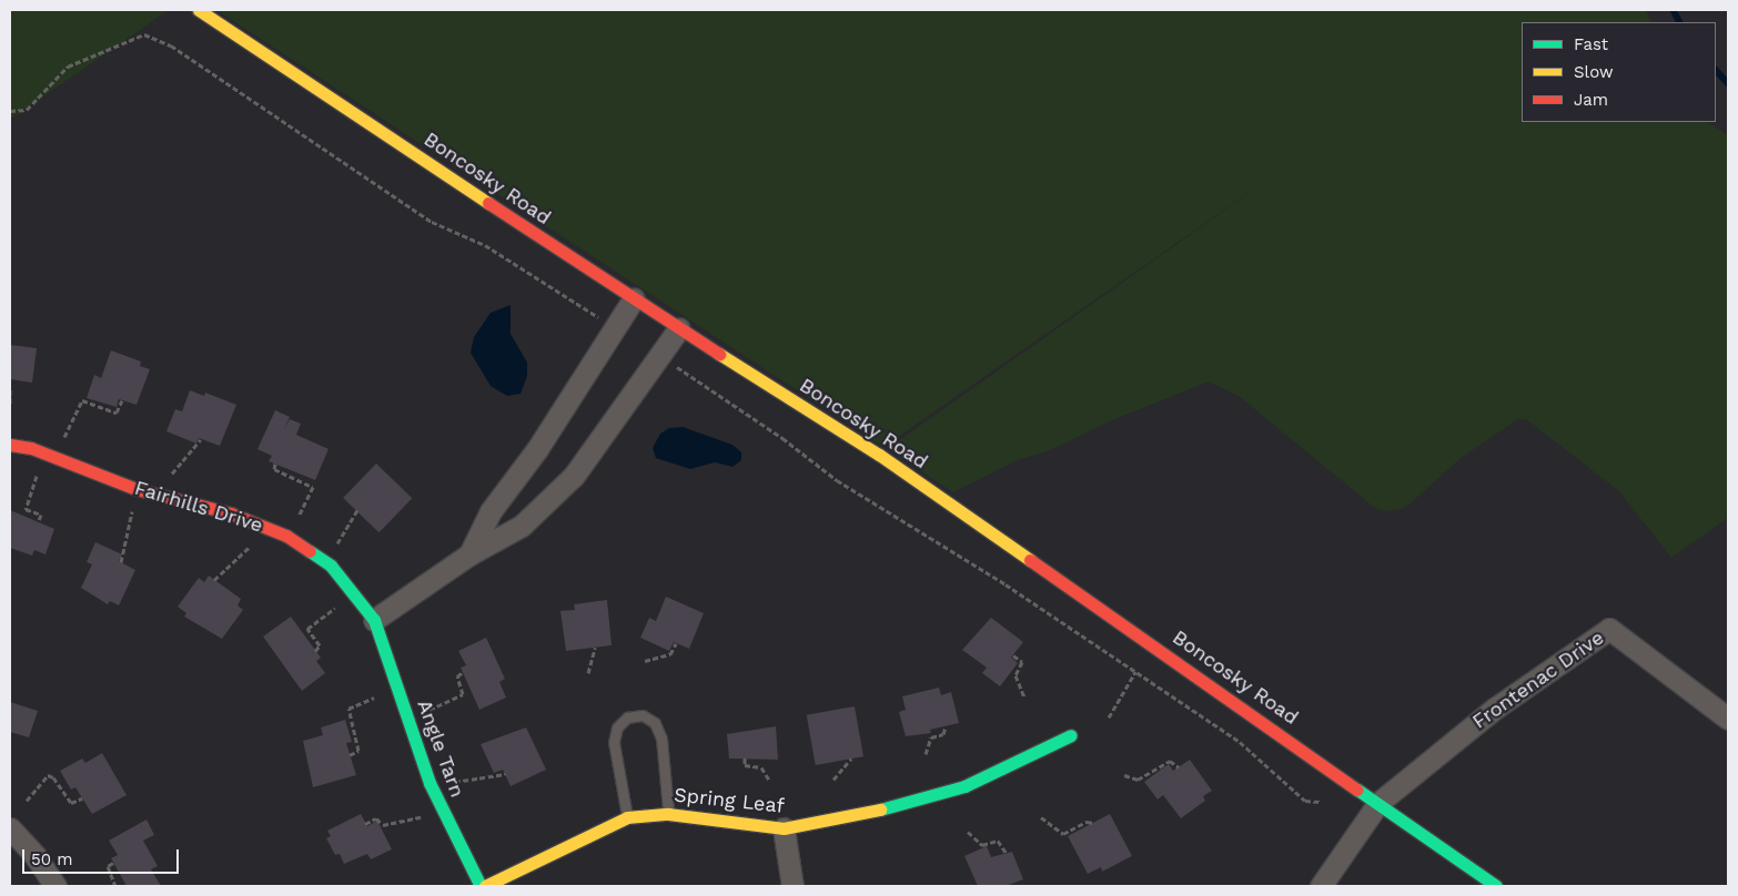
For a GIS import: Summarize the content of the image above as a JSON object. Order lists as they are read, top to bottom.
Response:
{
  "streets": {
    "street": [
      "Boncosky Road",
      "Fairhills Drive",
      "Frontenac Drive",
      "Angle Tarn",
      "Spring Leaf"
    ]
  },
  "crossings": [
    ["Boncosky Road", "Frontenac Drive"],
    ["Fairhills Drive", "Angle Tarn"]
  ],
  "legend": ["Fast", "Slow", "Jam"],
  "scale_bar": "50 m"
}
